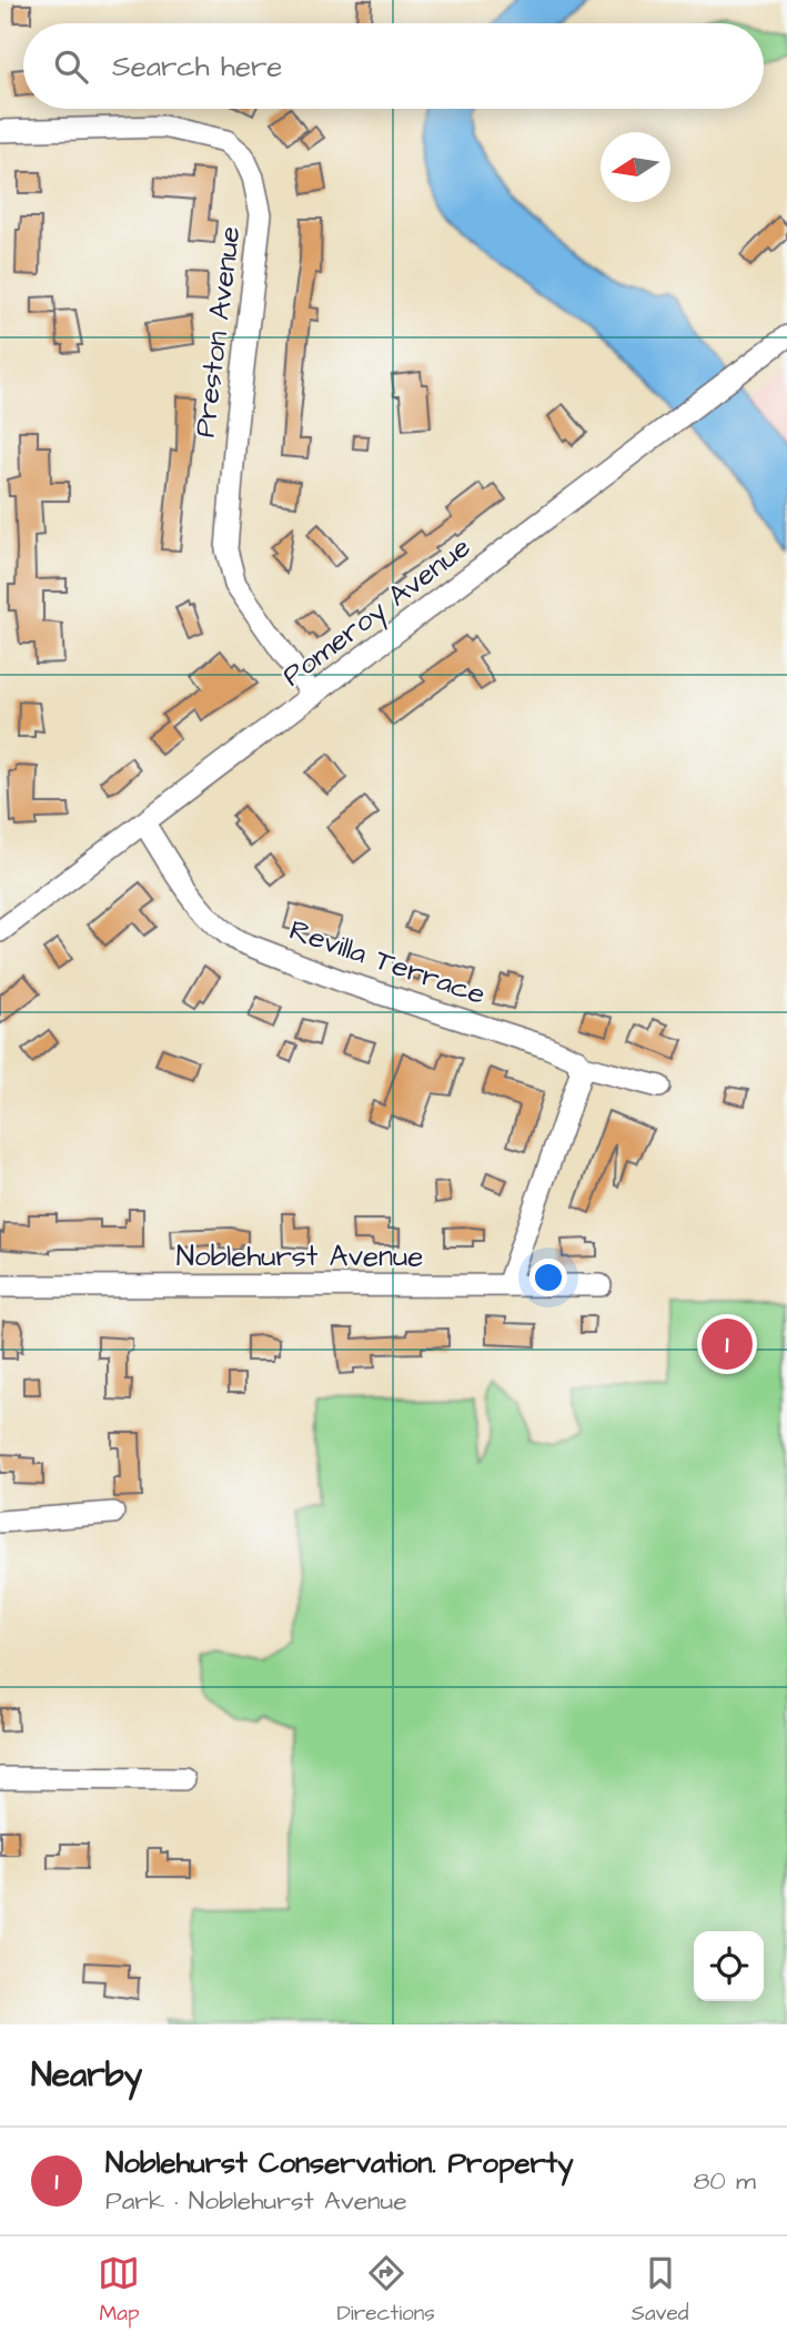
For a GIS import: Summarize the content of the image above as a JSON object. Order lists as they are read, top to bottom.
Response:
{
  "streets": {
    "street": [
      "Preston Avenue",
      "Pomeroy Avenue",
      "Revilla Terrace",
      "Noblehurst Avenue"
    ]
  },
  "crossings": [
    ["Preston Avenue", "Pomeroy Avenue"],
    ["Pomeroy Avenue", "Revilla Terrace"]
  ],
  "north": "left",
  "page": {
    "search": "Search here",
    "pins": "1",
    "heading": "Nearby",
    "list": [
      {
        "mark": "1",
        "name": "Noblehurst Conservation. Property",
        "note": "Park · Noblehurst Avenue",
        "value": "80 m"
      }
    ],
    "nav": ["Map", "Directions", "Saved"]
  }
}
